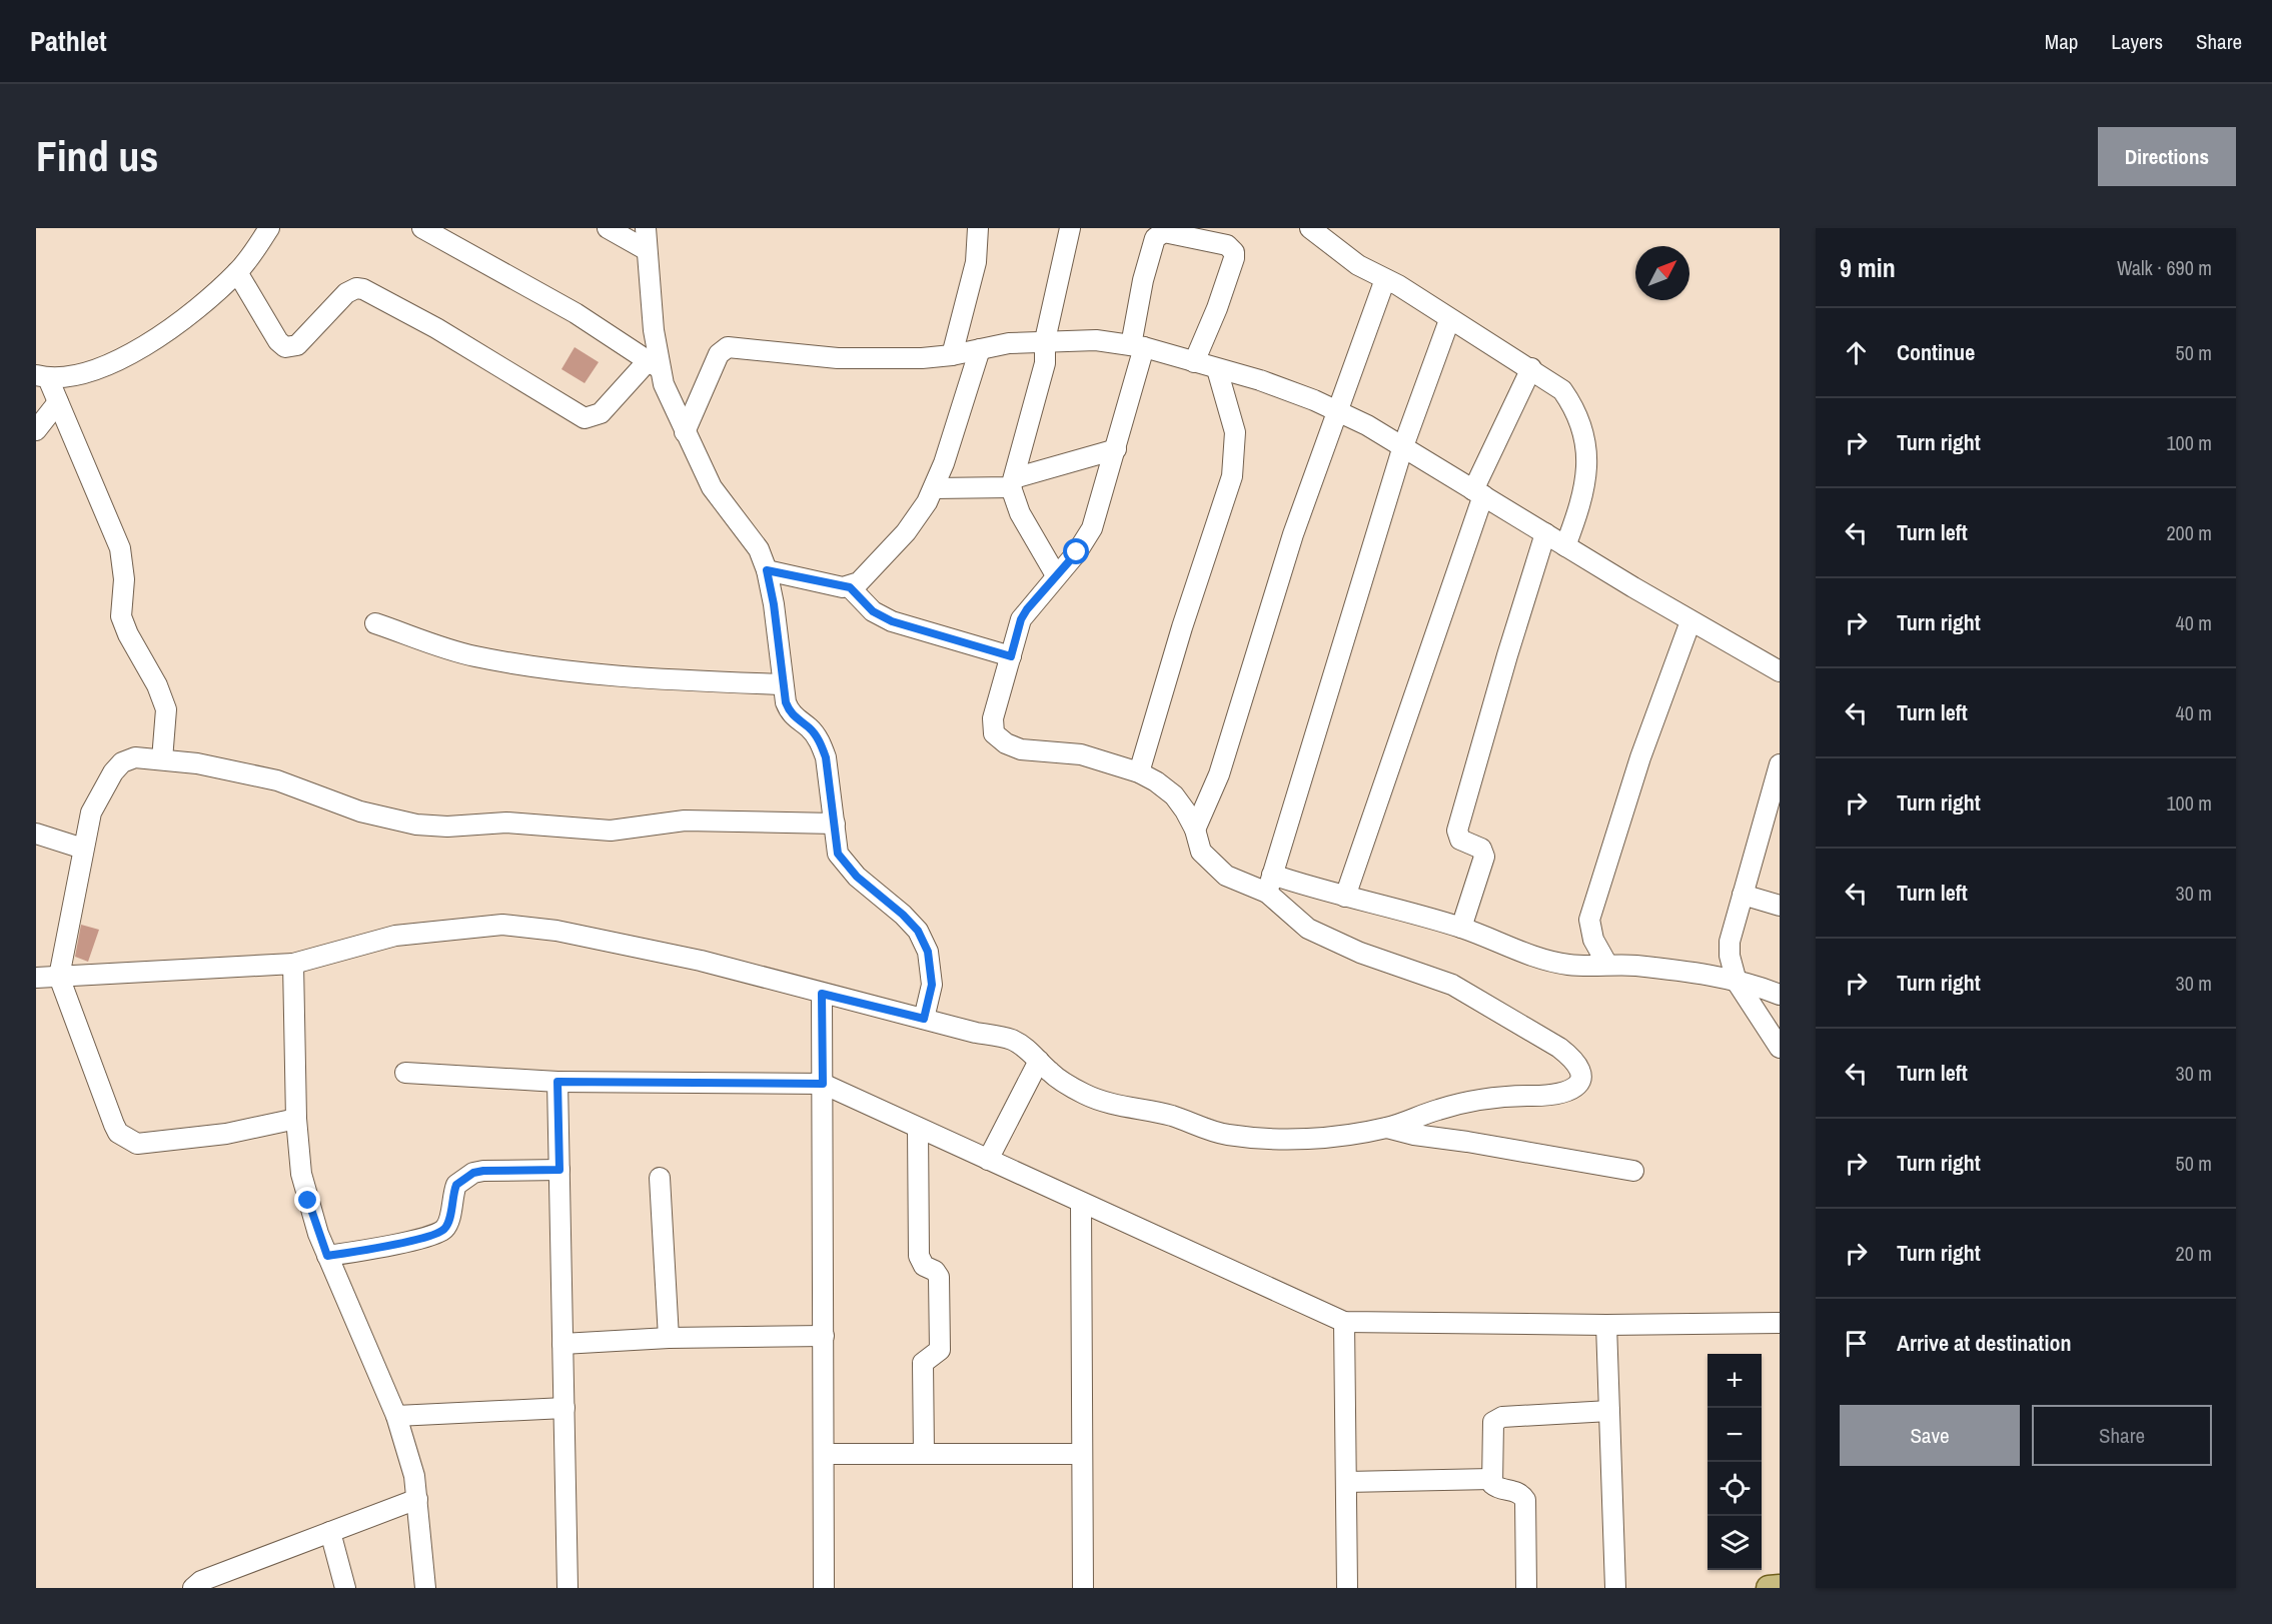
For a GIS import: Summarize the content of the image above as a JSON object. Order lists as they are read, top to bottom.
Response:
{
  "north": "top right",
  "page": {
    "header": "Pathlet",
    "nav": ["Map", "Layers", "Share"],
    "buttons": [
      "Directions",
      ["Save", "Share"]
    ],
    "title": "Find us",
    "heading": ["9 min", "Walk · 690 m"],
    "list": [
      ["Continue", "50 m"],
      ["Turn right", "100 m"],
      ["Turn left", "200 m"],
      ["Turn right", "40 m"],
      ["Turn left", "40 m"],
      ["Turn right", "100 m"],
      ["Turn left", "30 m"],
      ["Turn right", "30 m"],
      ["Turn left", "30 m"],
      ["Turn right", "50 m"],
      ["Turn right", "20 m"],
      "Arrive at destination"
    ],
    "map_buttons": ["+", "−"]
  }
}
